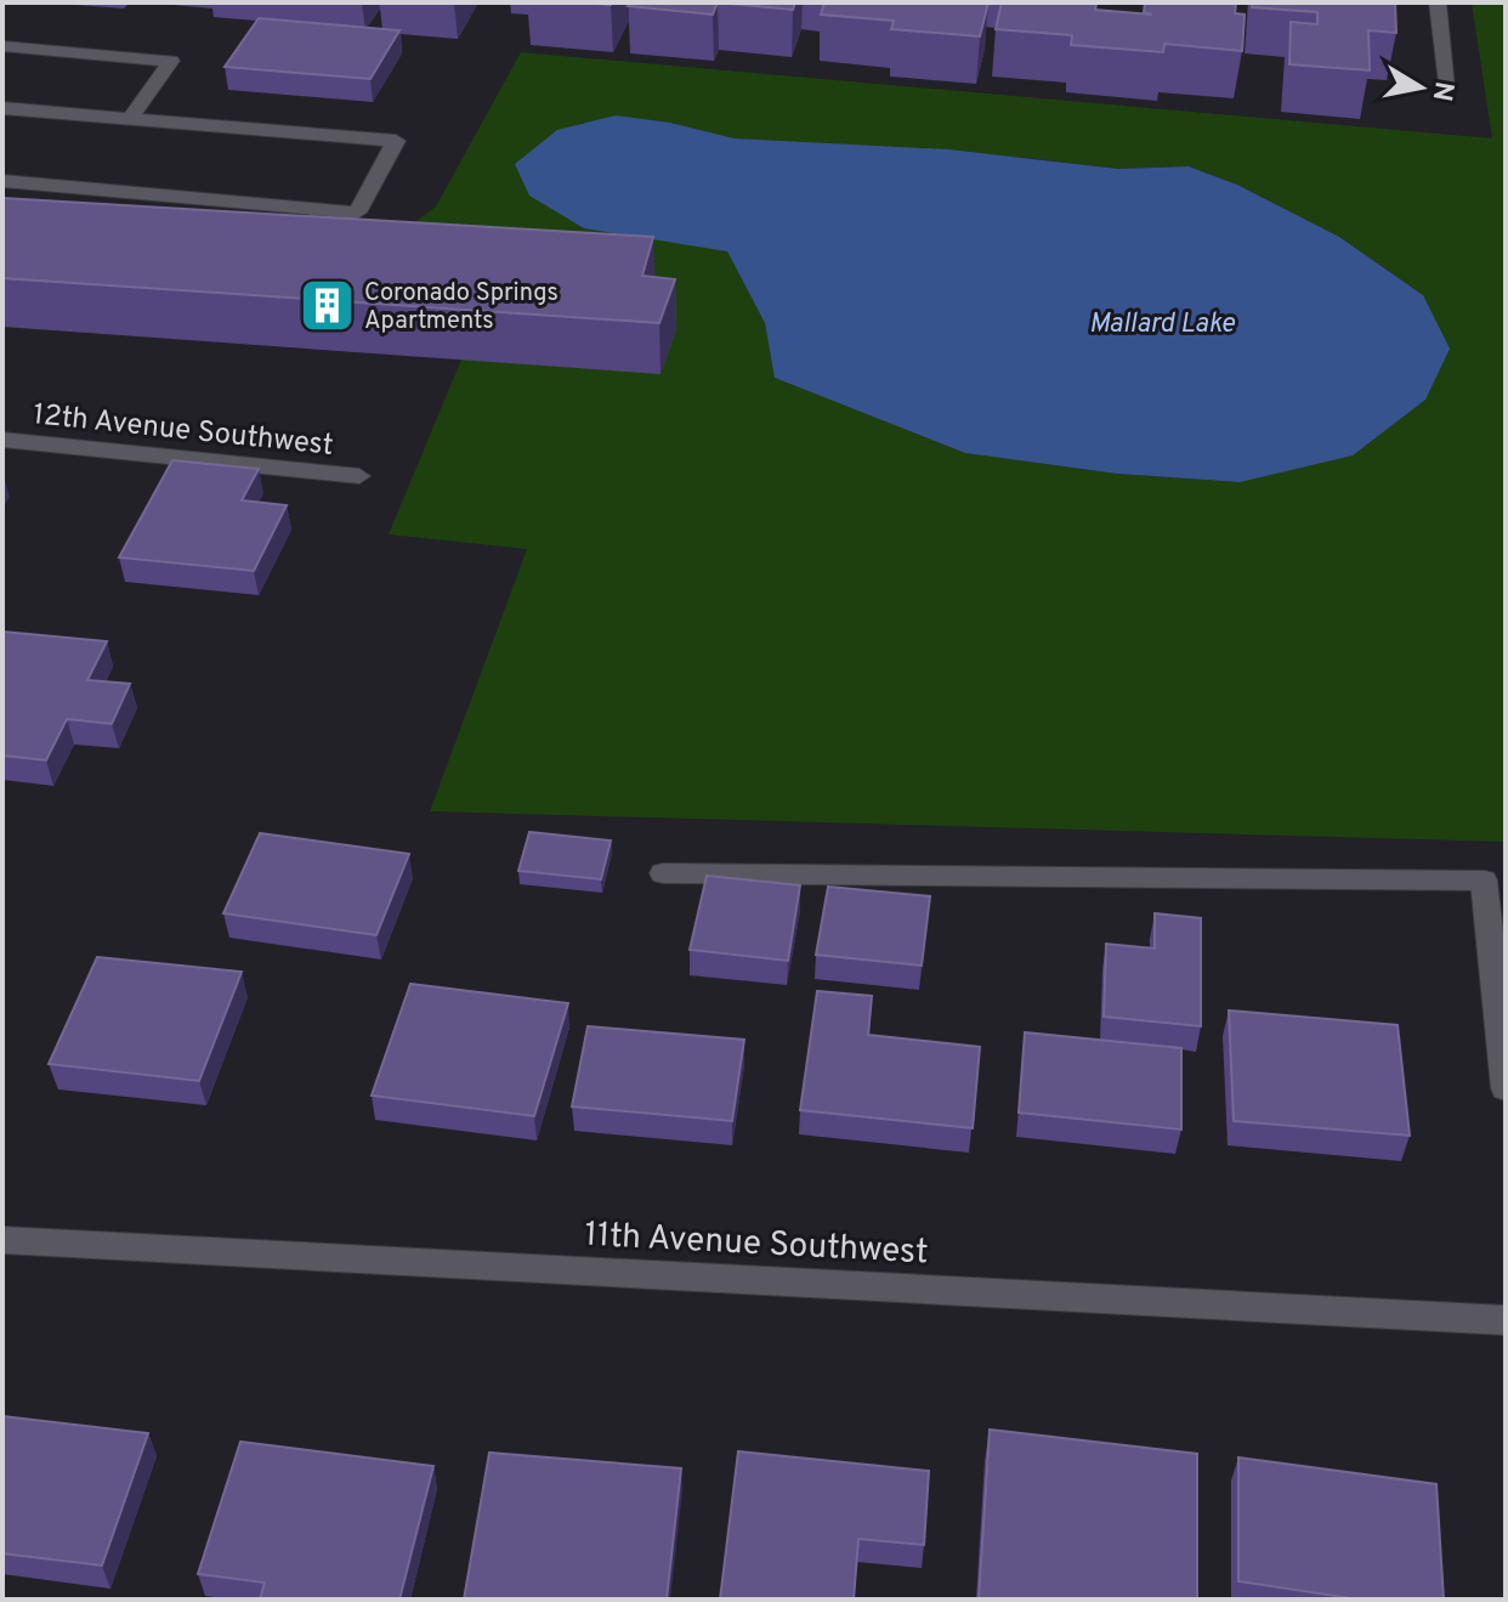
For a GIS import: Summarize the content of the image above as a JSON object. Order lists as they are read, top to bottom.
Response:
{
  "streets": {
    "street": ["12th Avenue Southwest", "11th Avenue Southwest"]
  },
  "water": ["Mallard Lake"],
  "places": {
    "building": ["Coronado Springs Apartments"]
  },
  "north": "right"
}
